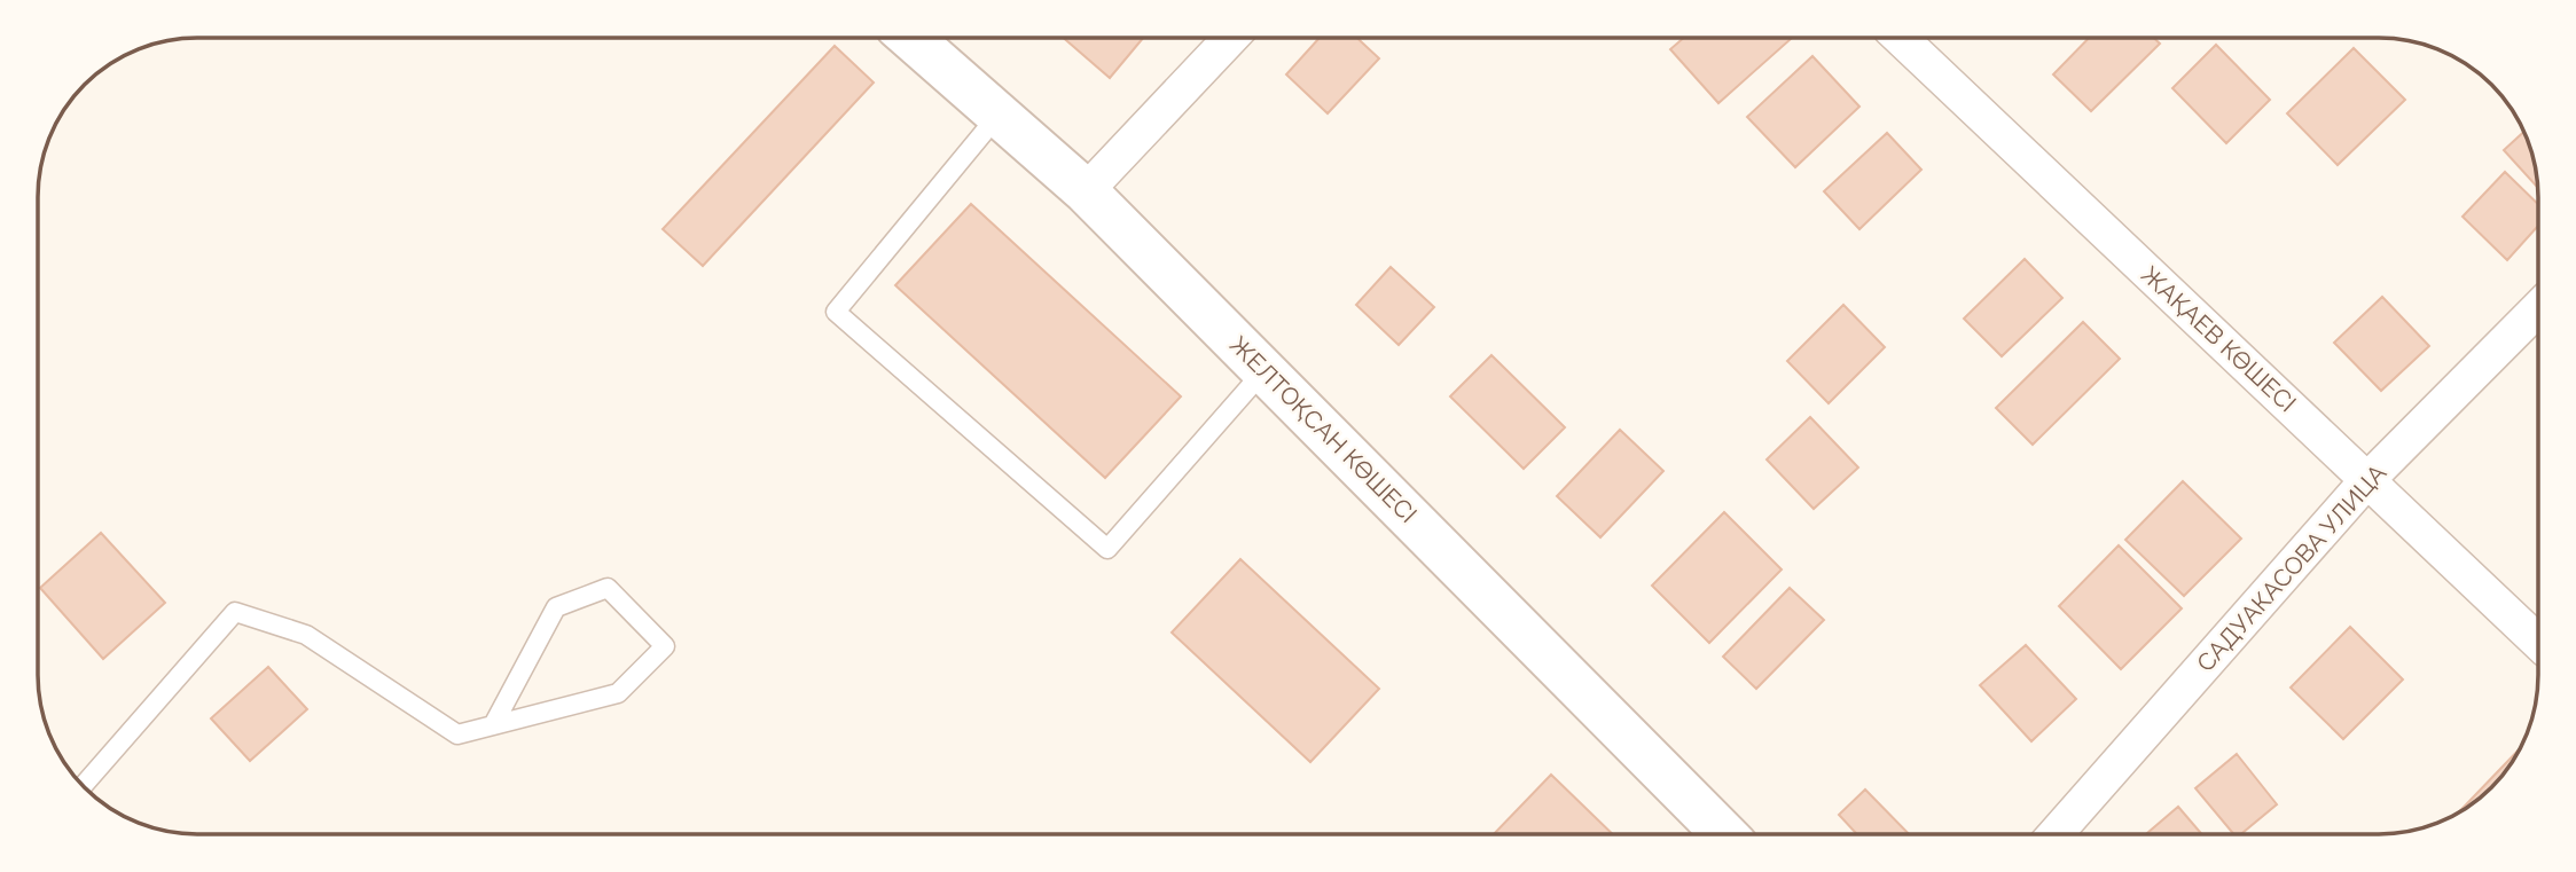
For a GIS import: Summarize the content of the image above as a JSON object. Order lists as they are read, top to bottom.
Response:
{
  "streets": {
    "street": ["ЖАҚАЕВ КӨШЕСІ", "ЖЕЛТОҚСАН КӨШЕСІ", "САДУАКАСОВА УЛИЦА"]
  },
  "crossings": [
    ["ЖАҚАЕВ КӨШЕСІ", "САДУАКАСОВА УЛИЦА"]
  ]
}
